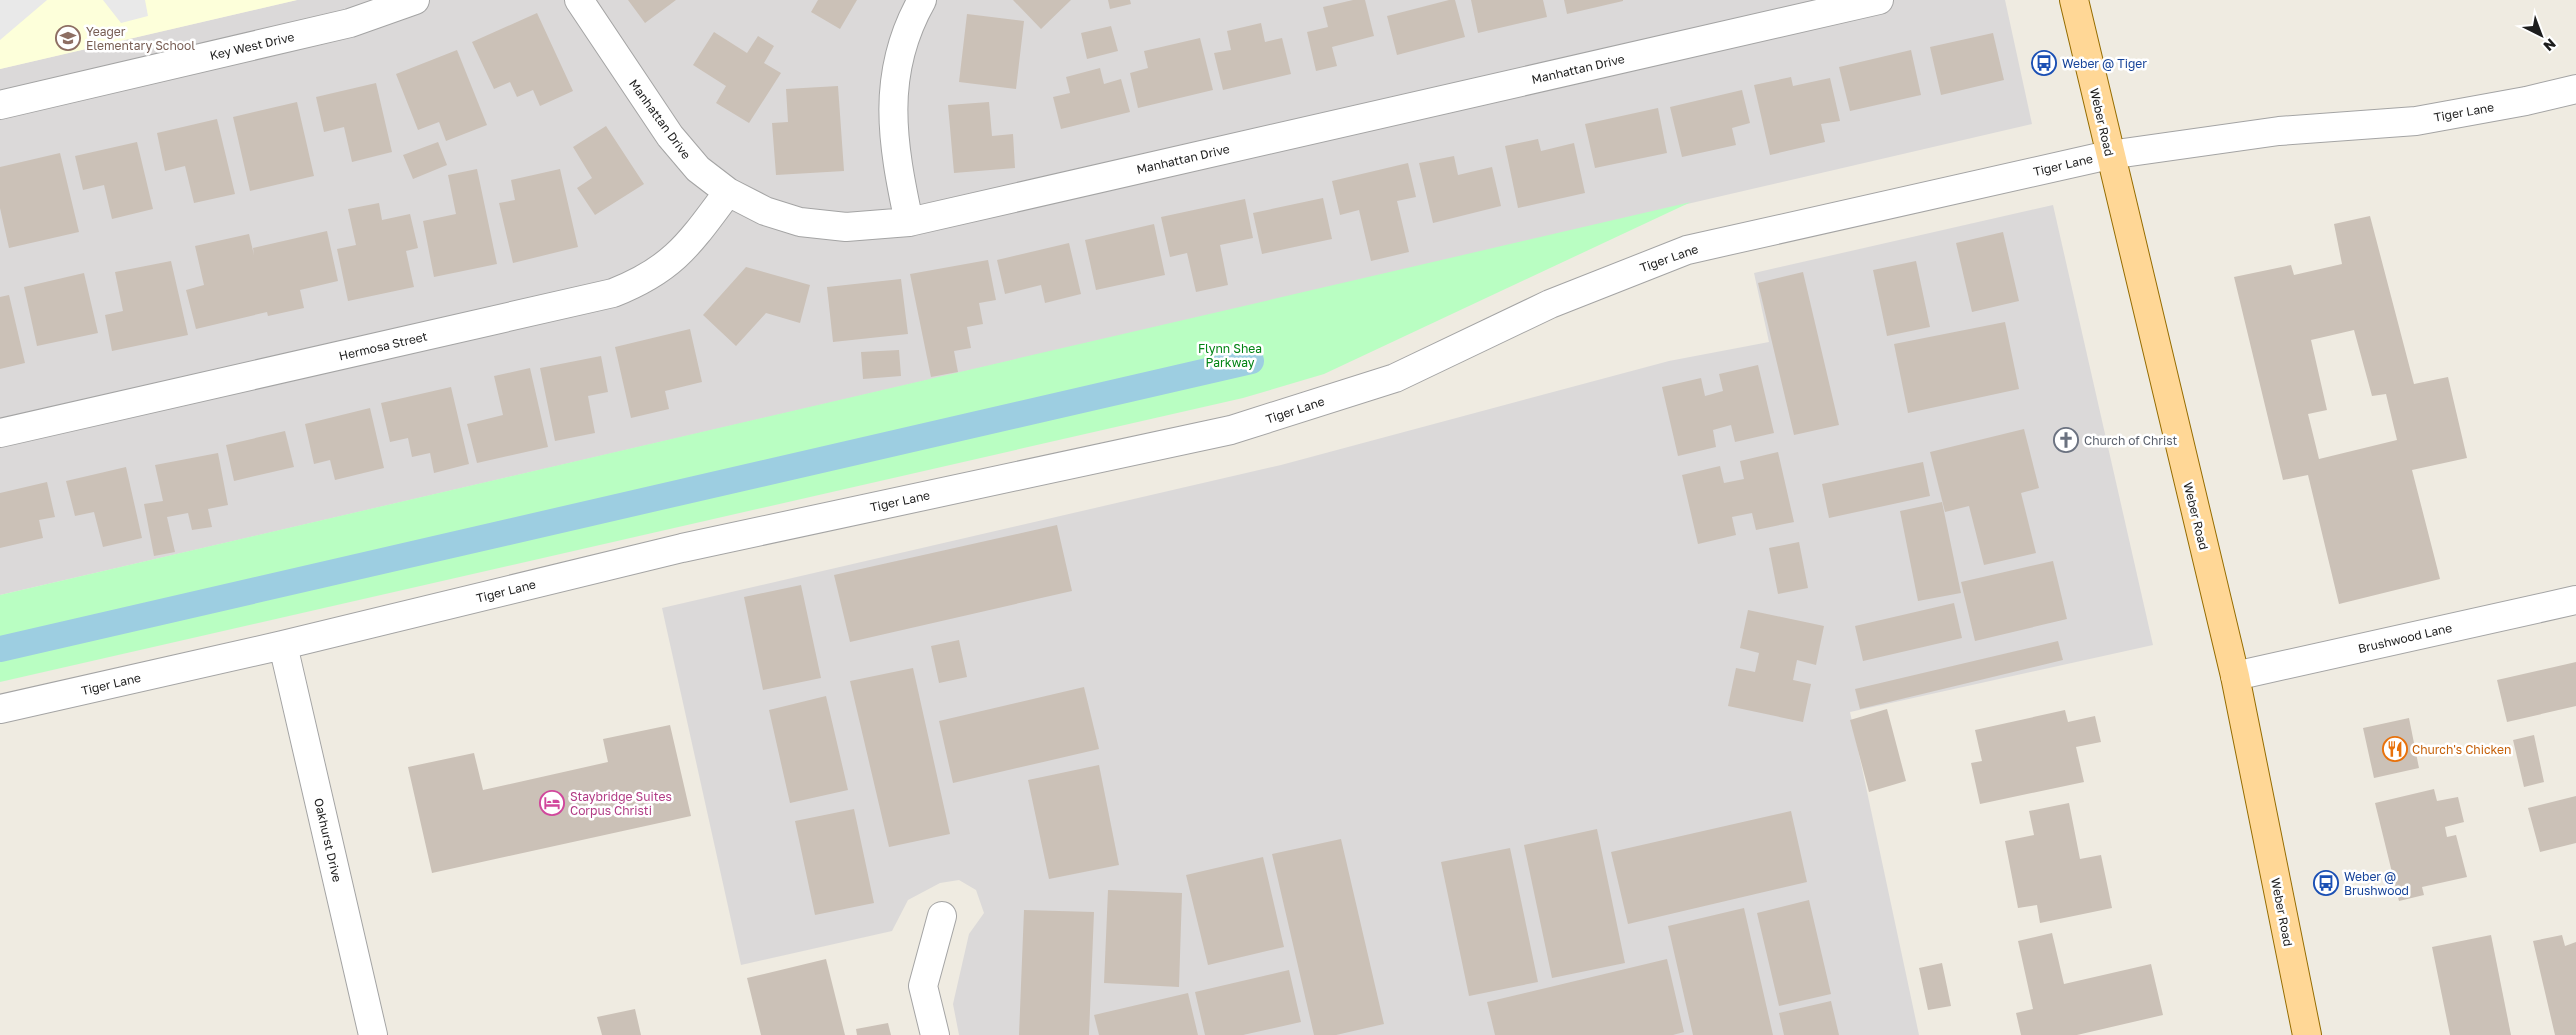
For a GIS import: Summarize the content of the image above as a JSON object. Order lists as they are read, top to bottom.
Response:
{
  "streets": {
    "main road": ["Weber Road"],
    "street": [
      "Key West Drive",
      "Manhattan Drive",
      "Tiger Lane",
      "Hermosa Street",
      "Brushwood Lane",
      "Oakhurst Drive"
    ]
  },
  "crossings": [
    ["Manhattan Drive", "Hermosa Street"],
    ["Tiger Lane", "Weber Road"],
    ["Tiger Lane", "Oakhurst Drive"],
    ["Weber Road", "Brushwood Lane"]
  ],
  "parks": ["Flynn Shea Parkway"],
  "places": {
    "school or university": ["Yeager Elementary School"],
    "bus stop": ["Weber @ Tiger", "Weber @ Brushwood"],
    "church": ["Church of Christ"],
    "restaurant": ["Church's Chicken"],
    "hotel": ["Staybridge Suites Corpus Christi"]
  },
  "north": "bottom right"
}
